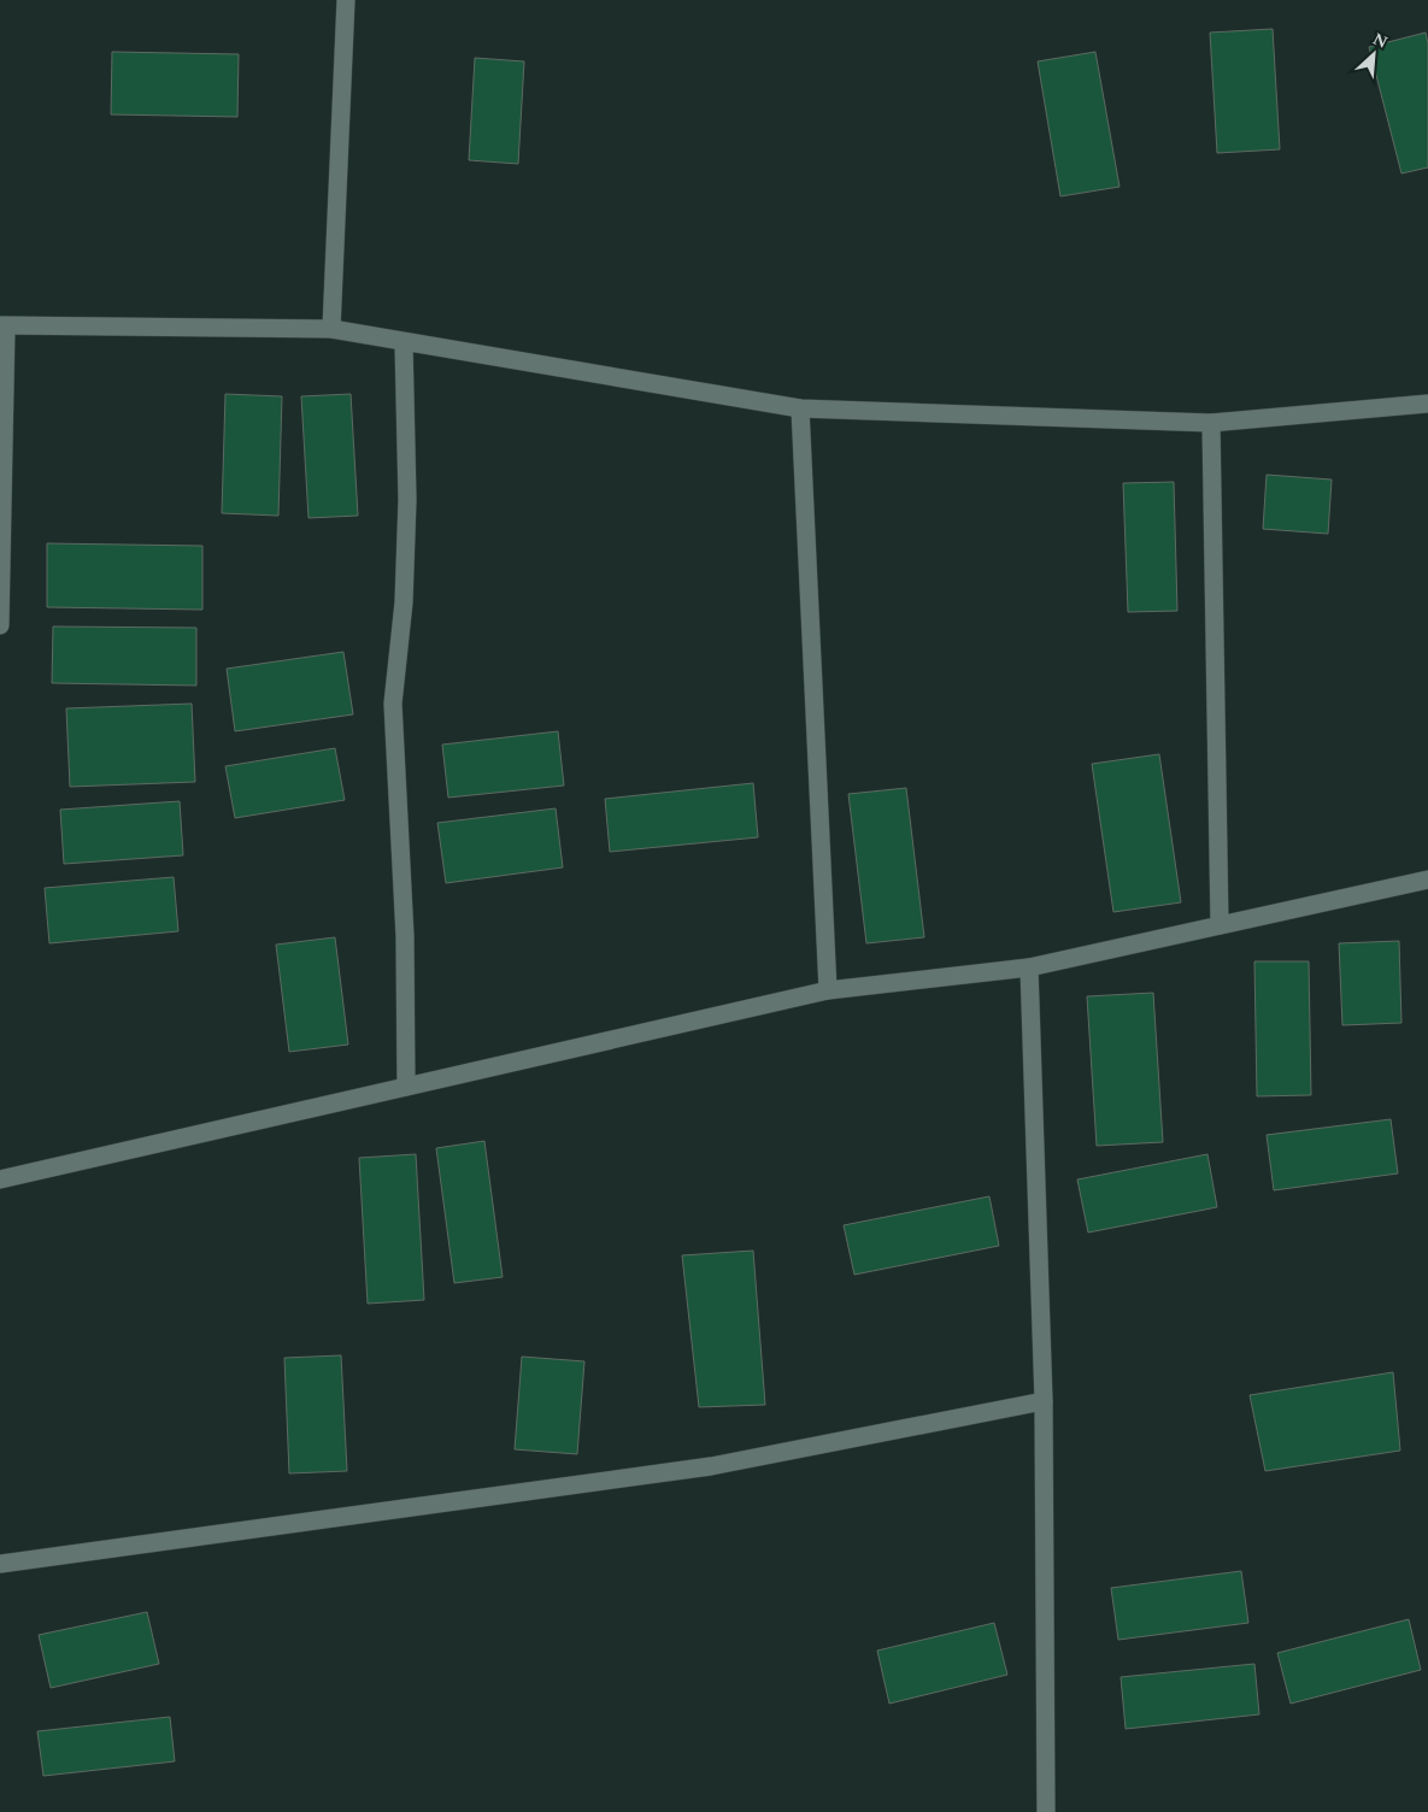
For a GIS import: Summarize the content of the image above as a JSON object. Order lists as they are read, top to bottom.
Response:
{
  "north": "top right"
}
